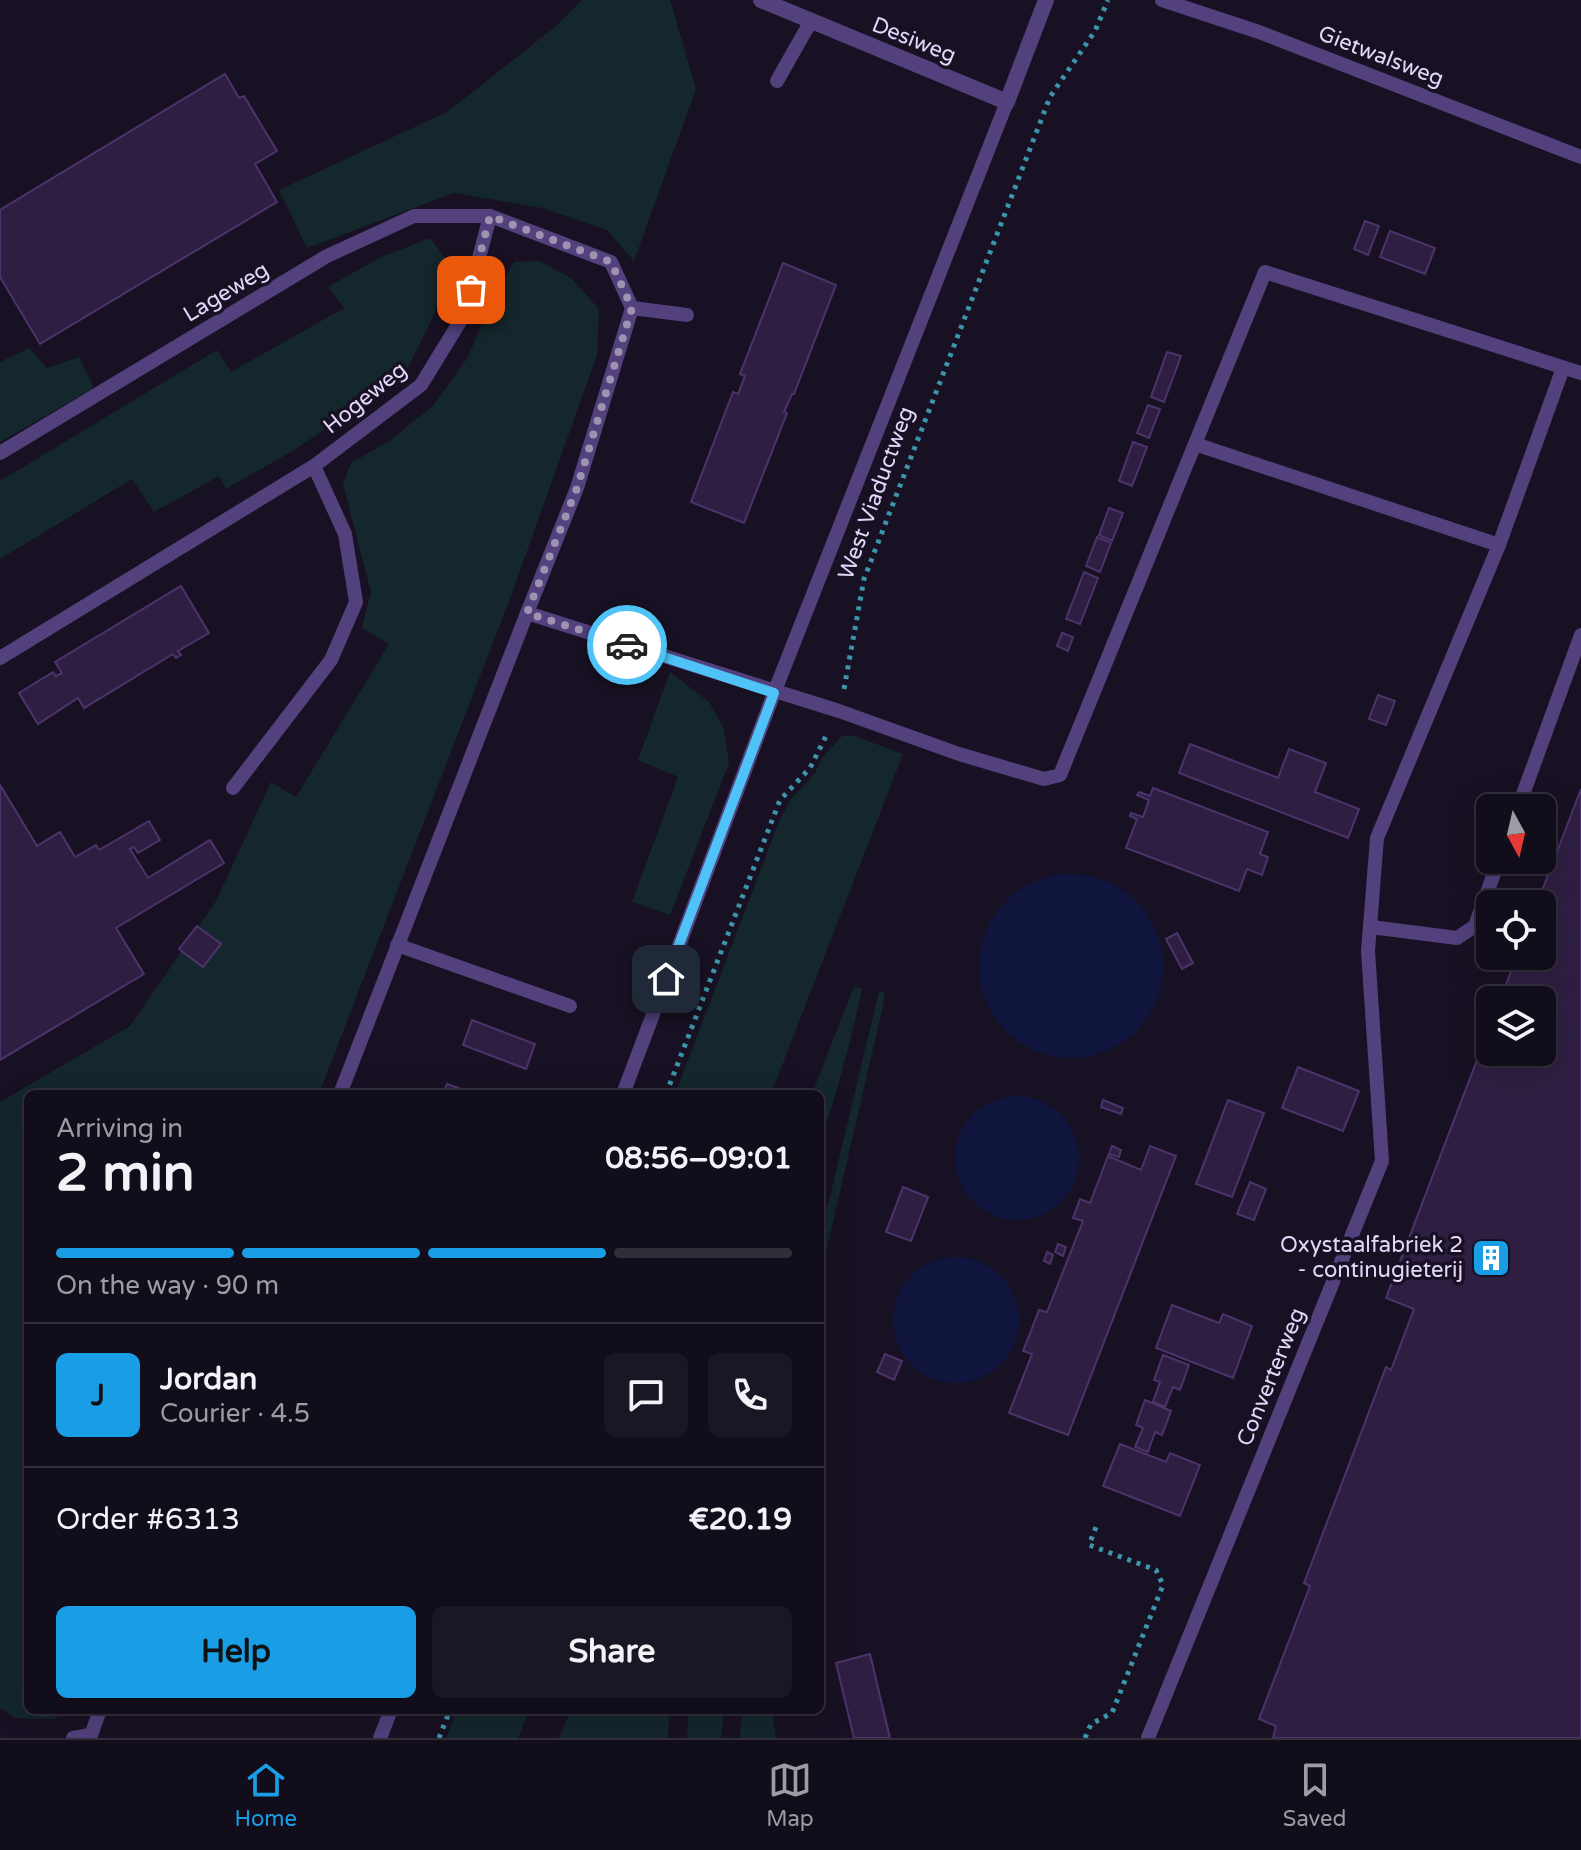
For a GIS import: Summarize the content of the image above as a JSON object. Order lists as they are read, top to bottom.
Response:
{
  "streets": {
    "street": ["Desiweg", "West Viaductweg"],
    "lane": [
      "Gietwalsweg",
      "Lageweg",
      "Hogeweg",
      "Converterweg"
    ]
  },
  "crossings": [
    ["Desiweg", "West Viaductweg"],
    ["Lageweg", "Hogeweg"]
  ],
  "places": {
    "building": ["Oxystaalfabriek 2 - continugieterij"]
  },
  "north": "bottom",
  "page": {
    "heading": ["2 min", "Arriving in", "08:56–09:01"],
    "panel": [
      "Jordan",
      "Courier · 4.5",
      "Order #6313",
      "€20.19"
    ],
    "bar": "On the way · 90 m",
    "round": "J",
    "buttons": ["Help", "Share"],
    "tabs": ["Home", "Map", "Saved"]
  }
}
